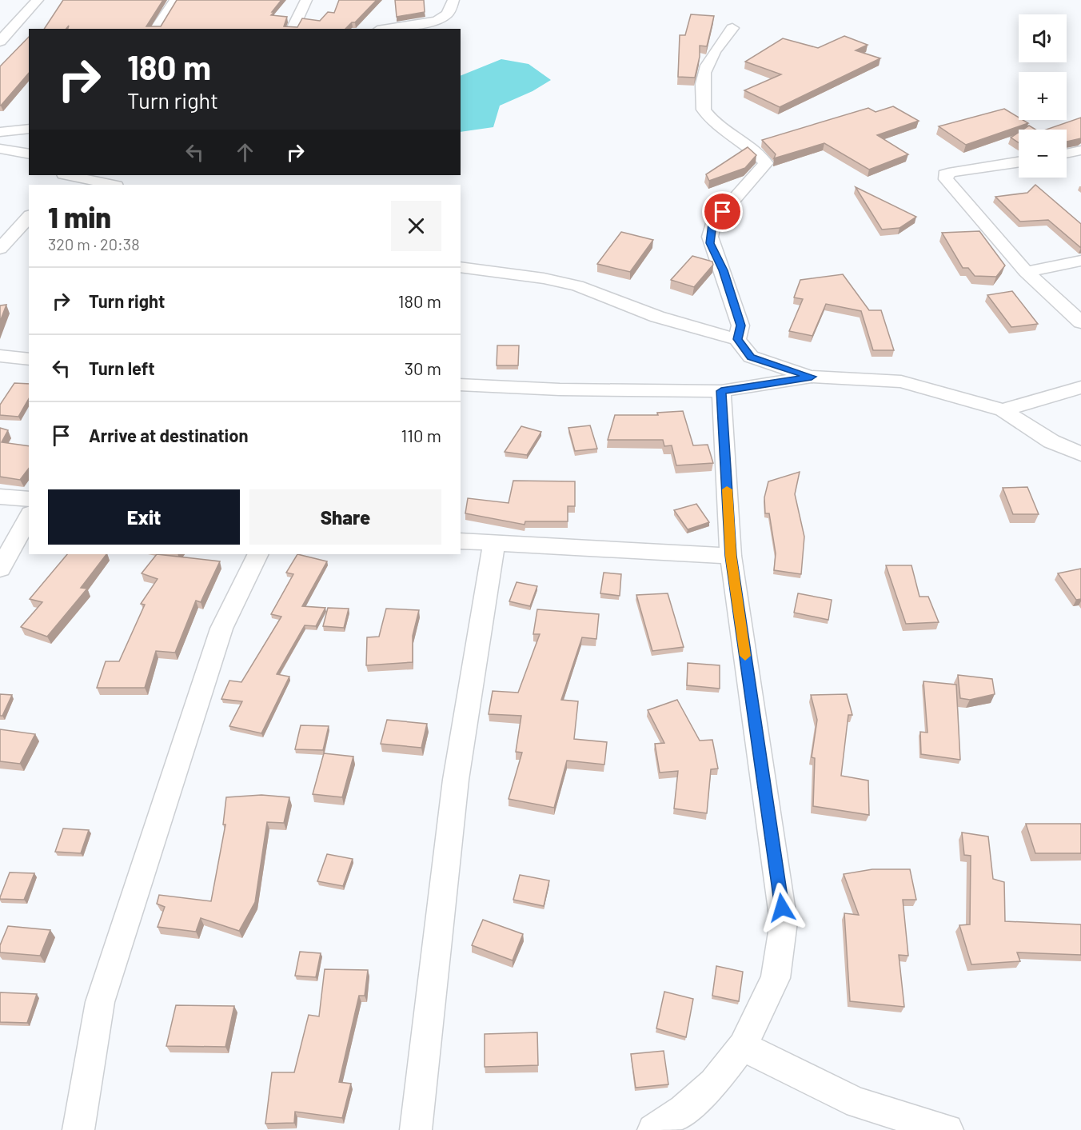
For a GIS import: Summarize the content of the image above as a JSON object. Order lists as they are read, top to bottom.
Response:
{
  "page": {
    "map_buttons": ["+", "−"],
    "turn": ["180 m", "Turn right"],
    "heading": ["1 min", "320 m · 20:38"],
    "list": [
      {
        "name": "Turn right",
        "value": "180 m"
      },
      {
        "name": "Turn left",
        "value": "30 m"
      },
      {
        "name": "Arrive at destination",
        "value": "110 m"
      }
    ],
    "buttons": ["Exit", "Share"]
  }
}
